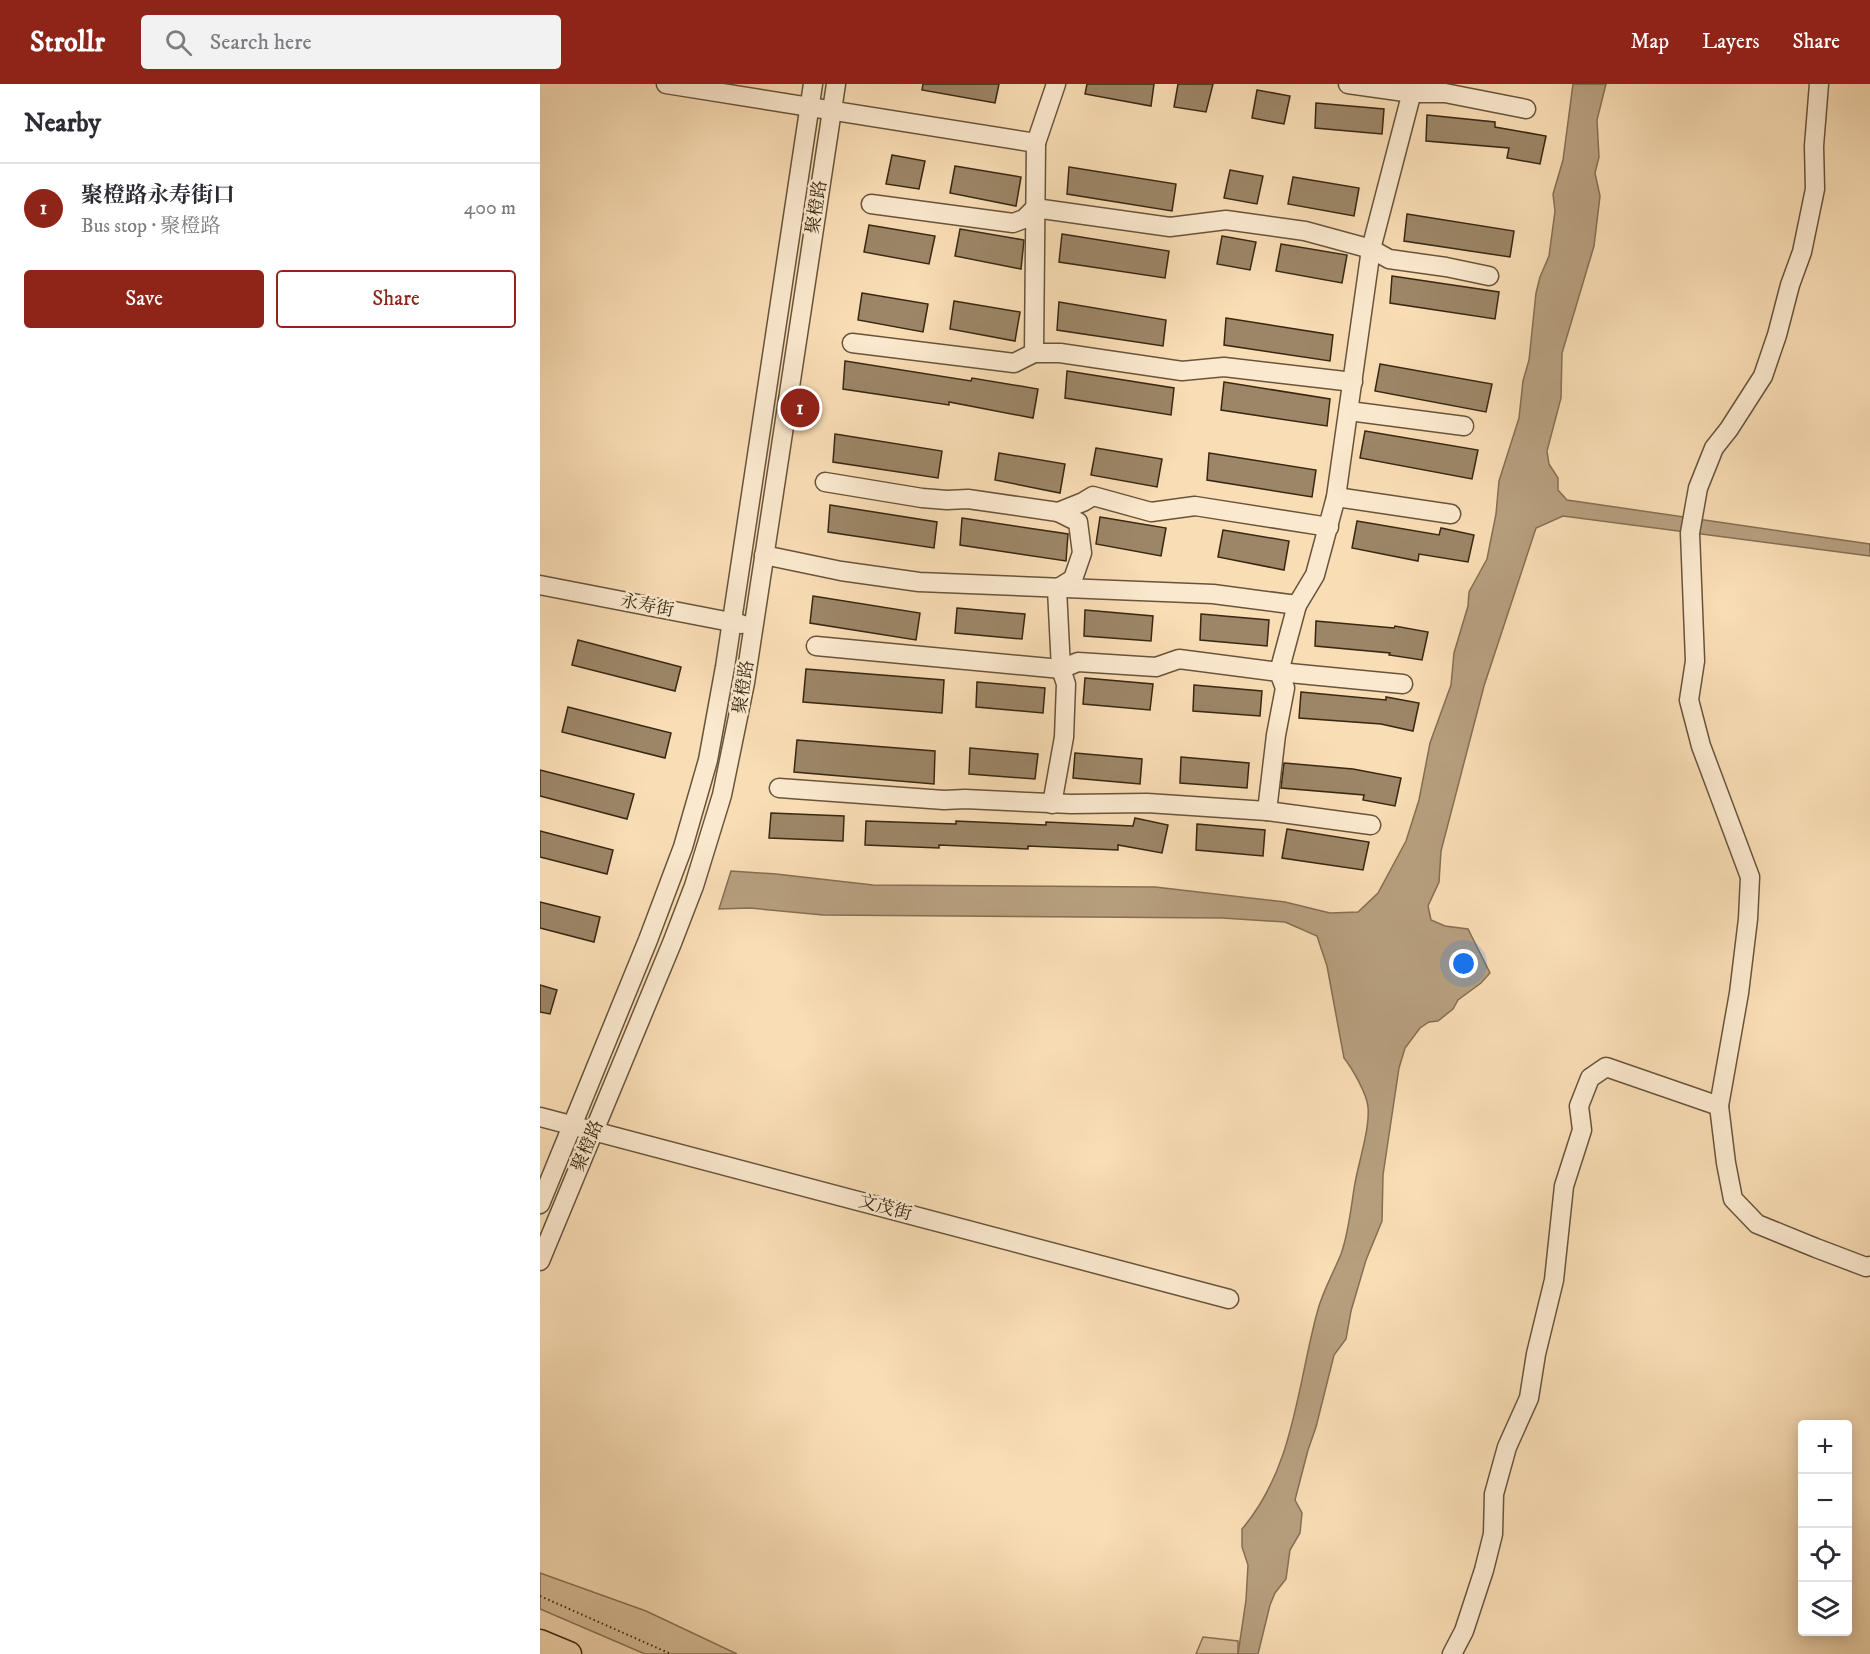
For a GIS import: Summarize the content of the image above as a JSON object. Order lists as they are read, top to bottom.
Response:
{
  "streets": {
    "street": ["聚橙路", "永寿街", "文茂街"]
  },
  "crossings": [
    ["聚橙路", "永寿街"],
    ["聚橙路", "文茂街"]
  ],
  "page": {
    "header": "Strollr",
    "search": "Search here",
    "nav": ["Map", "Layers", "Share"],
    "heading": "Nearby",
    "list": [
      {
        "mark": "1",
        "name": "聚橙路永寿街口",
        "note": "Bus stop · 聚橙路",
        "value": "400 m"
      }
    ],
    "buttons": ["Save", "Share"],
    "pins": "1",
    "map_buttons": ["+", "−"]
  }
}
